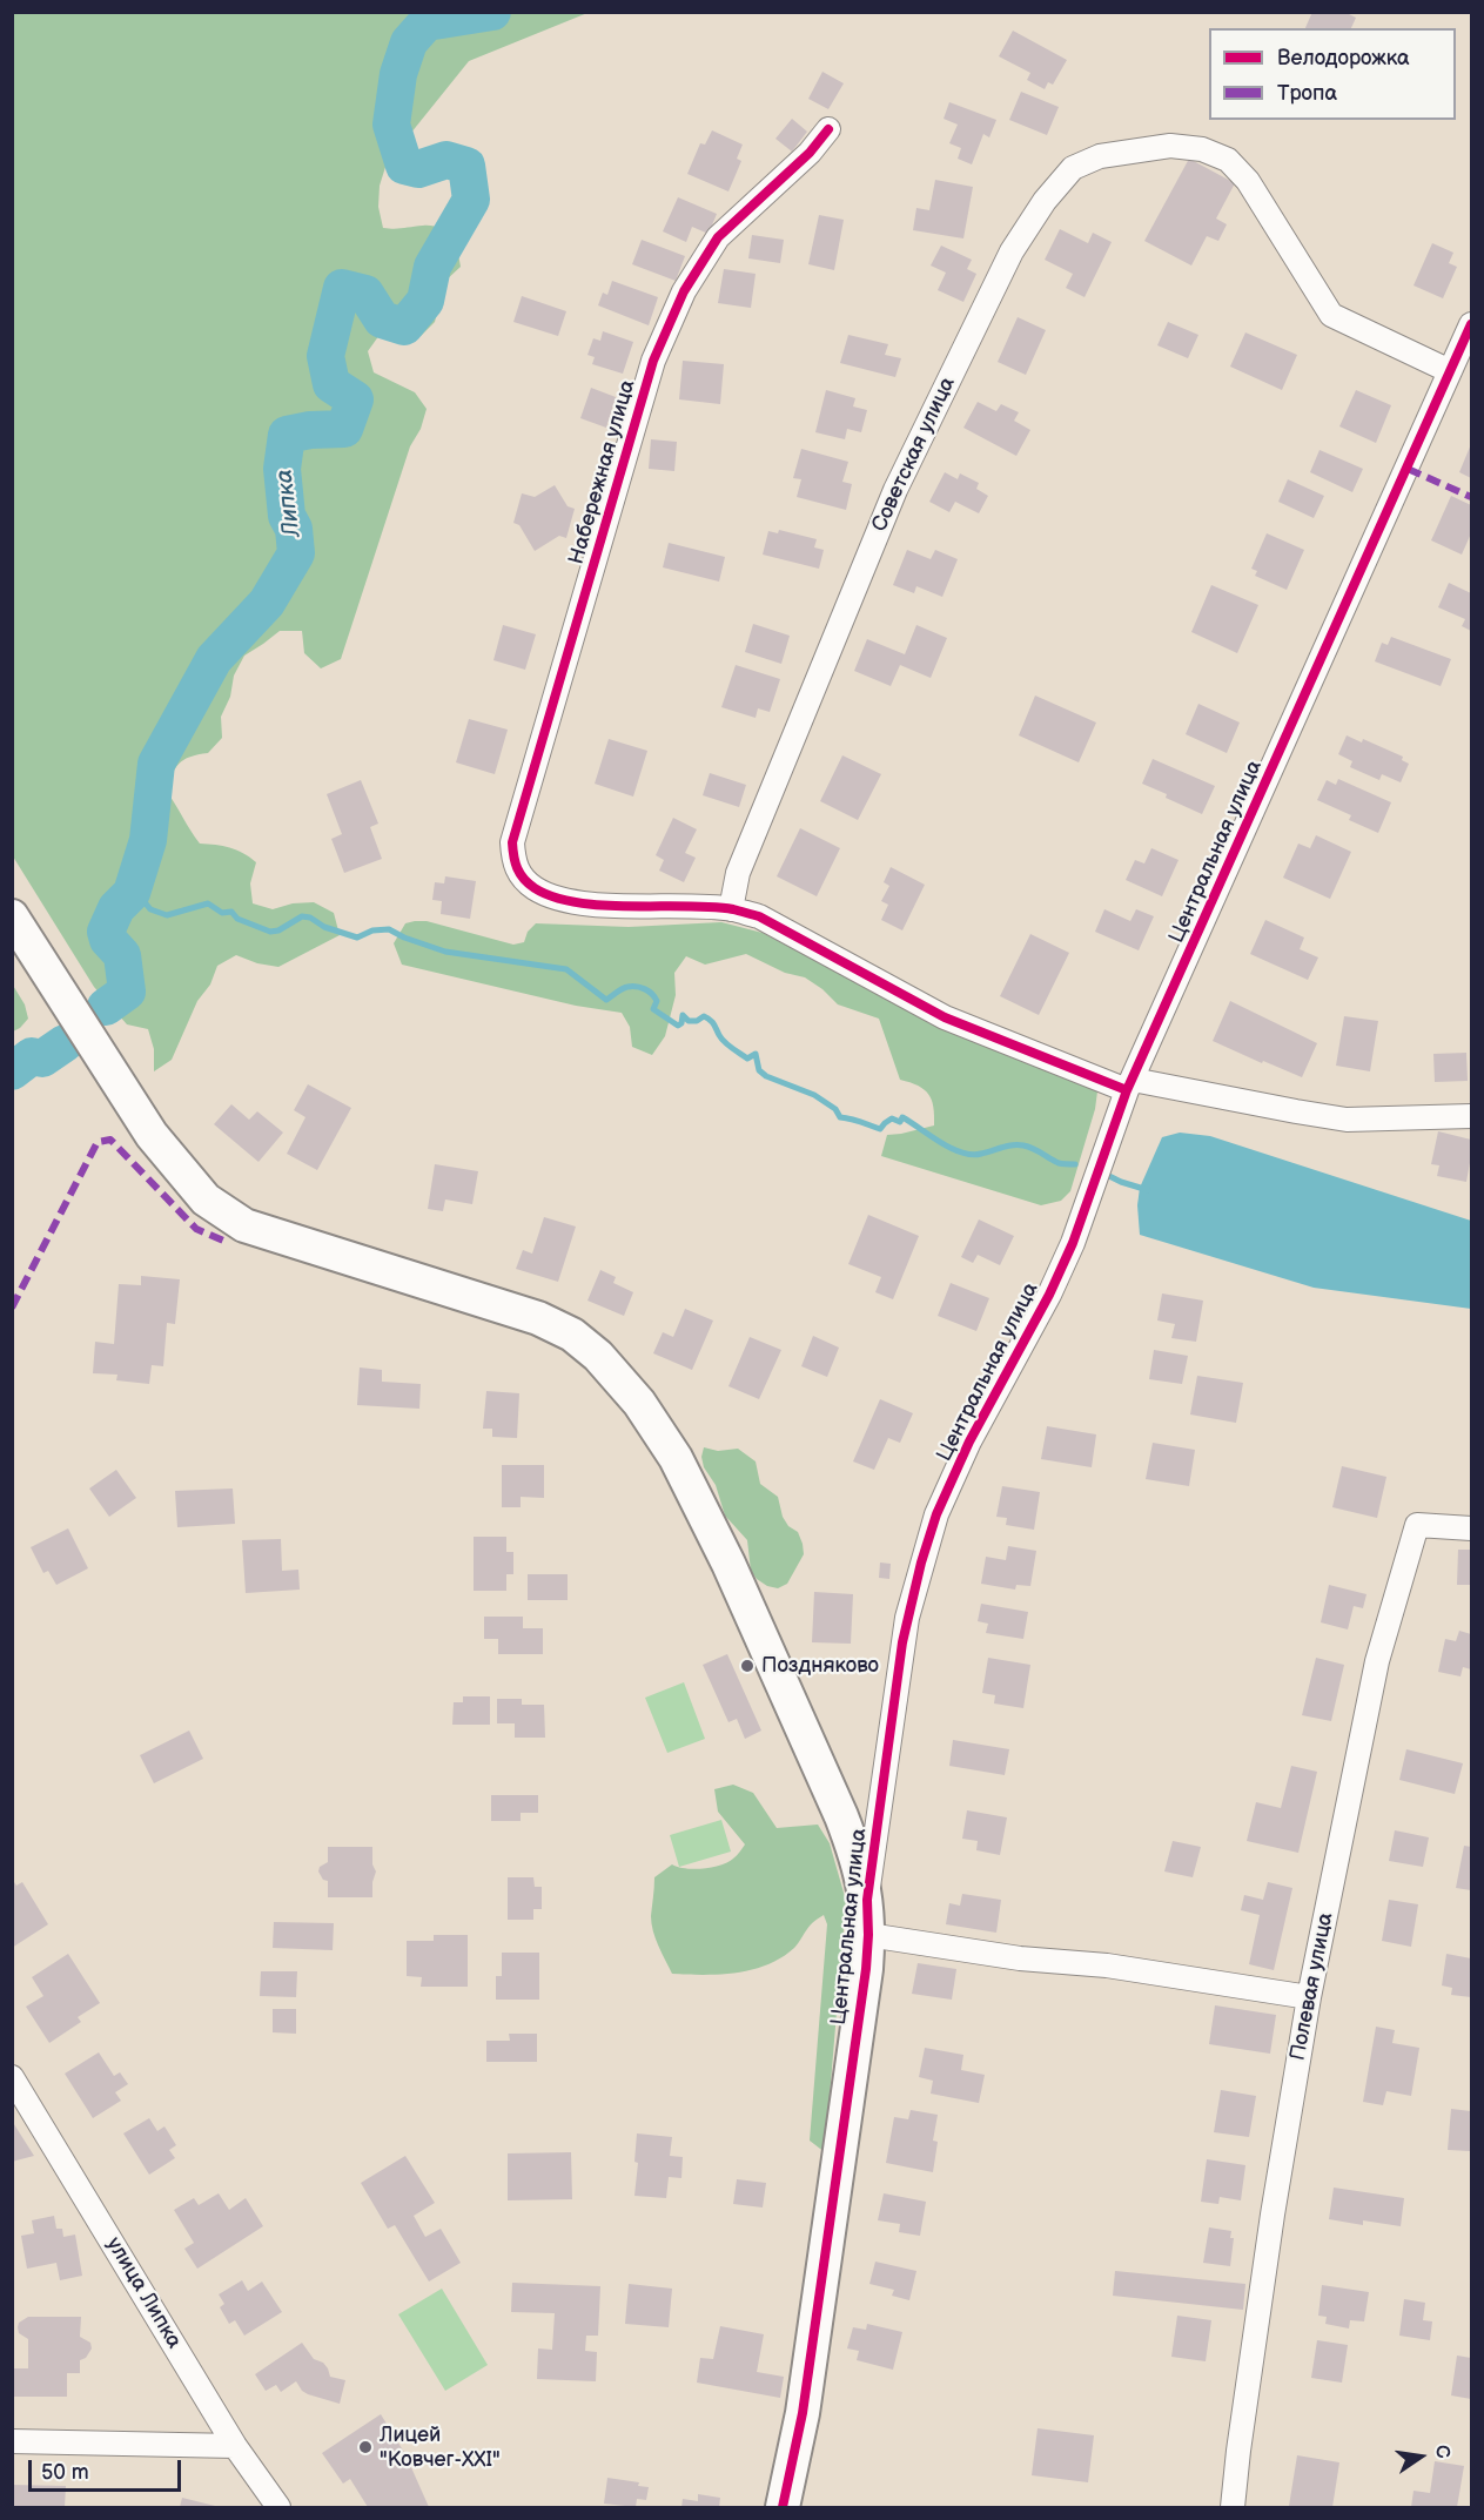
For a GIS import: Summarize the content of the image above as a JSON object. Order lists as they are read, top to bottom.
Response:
{
  "streets": {
    "street": [
      "Советская улица",
      "Набережная улица",
      "Центральная улица",
      "Полевая улица",
      "улица Липка"
    ]
  },
  "crossings": [
    ["Советская улица", "Набережная улица"],
    ["Советская улица", "Центральная улица"]
  ],
  "water": ["Липка"],
  "places": ["Поздняково", "Лицей \"Ковчег-XXI\""],
  "legend": ["Велодорожка", "Тропа"],
  "scale_bar": "50 m",
  "north": "right"
}
